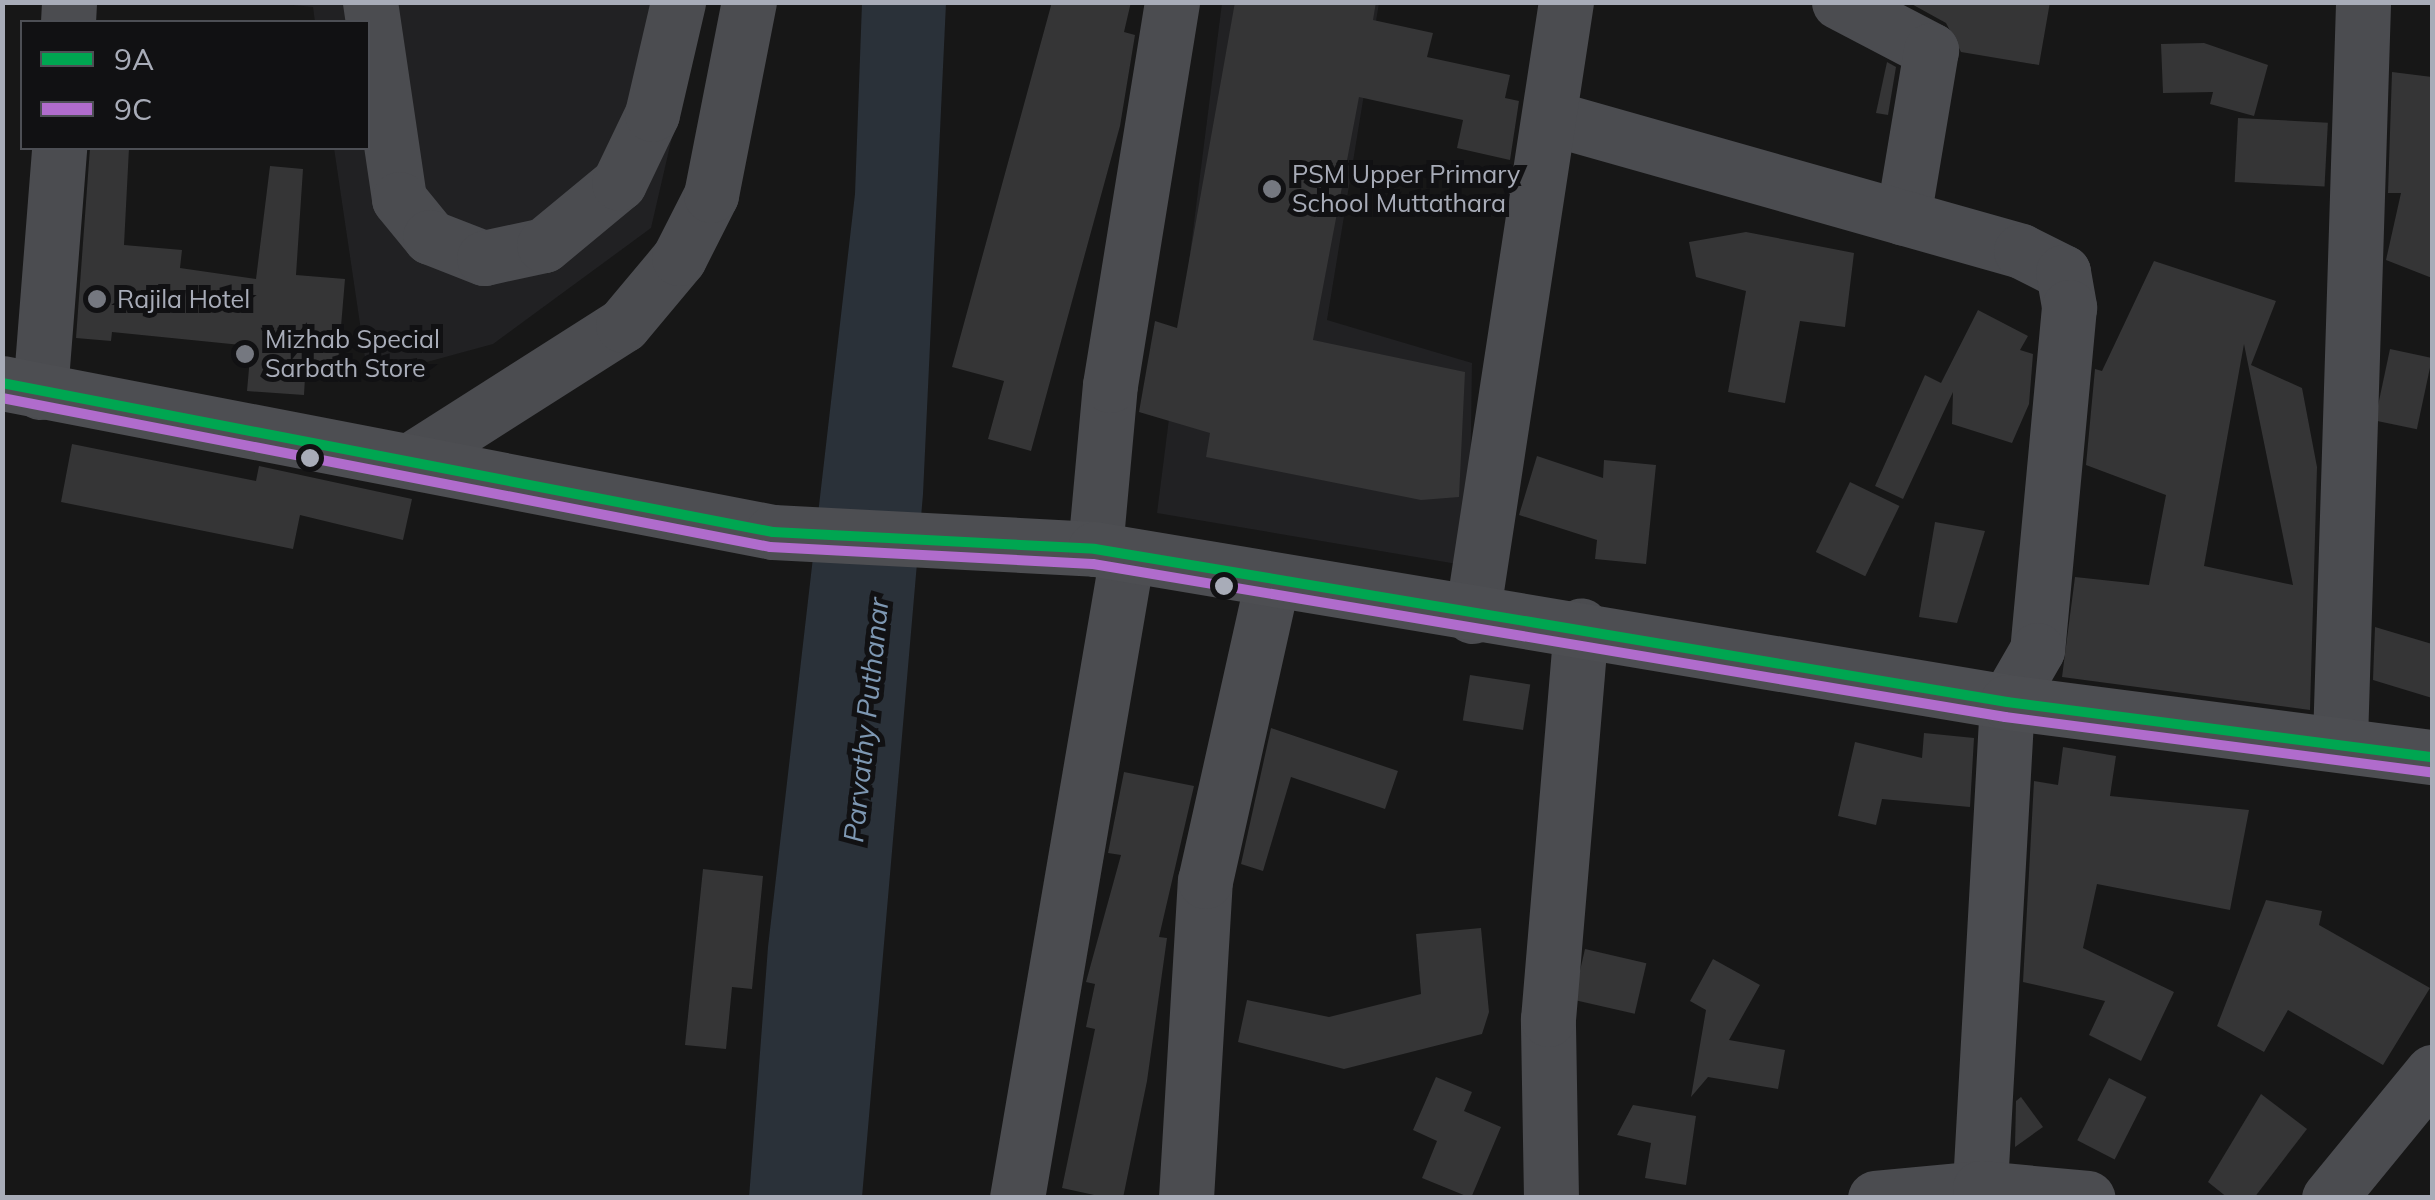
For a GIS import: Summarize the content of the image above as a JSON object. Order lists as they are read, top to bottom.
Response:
{
  "water": ["Parvathy Puthanar"],
  "places": ["PSM Upper Primary School Muttathara", "Rajila Hotel", "Mizhab Special Sarbath Store"],
  "lines": ["transit line 9A", "transit line 9C"],
  "legend": ["9A", "9C"]
}
